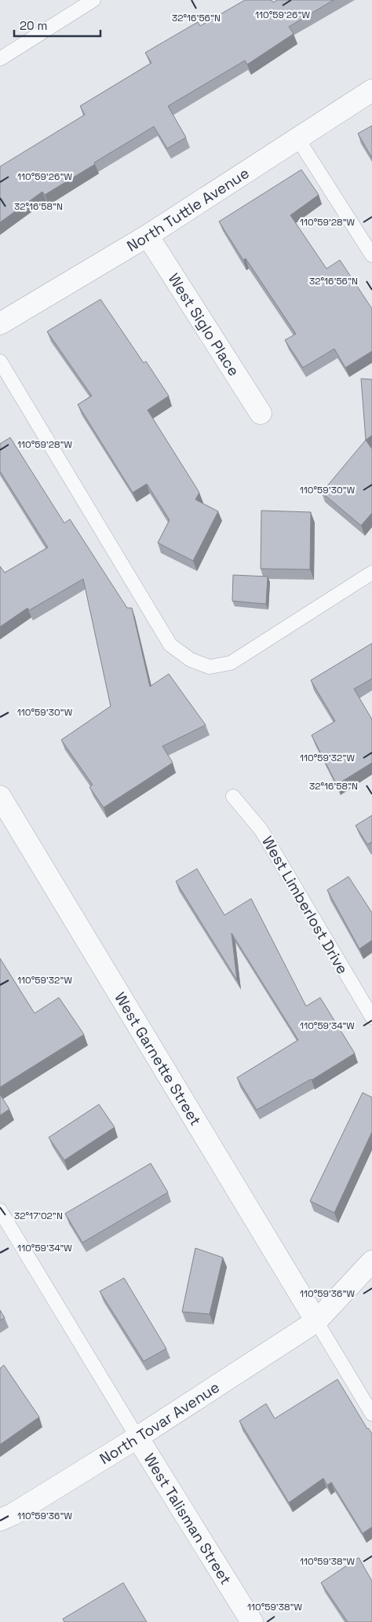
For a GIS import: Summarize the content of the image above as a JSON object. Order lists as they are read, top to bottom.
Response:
{
  "streets": {
    "street": [
      "North Tuttle Avenue",
      "West Siglo Place",
      "West Garnette Street",
      "North Tovar Avenue",
      "West Talisman Street"
    ],
    "lane": ["West Limberlost Drive"]
  },
  "crossings": [
    ["North Tuttle Avenue", "West Siglo Place"],
    ["West Garnette Street", "North Tovar Avenue"],
    ["North Tovar Avenue", "West Talisman Street"]
  ],
  "scale_bar": "20 m",
  "coordinates": [
    "110°59'26\"W",
    "32°16'56\"N",
    "32°16'58\"N",
    "110°59'28\"W",
    "110°59'30\"W",
    "110°59'32\"W",
    "110°59'34\"W",
    "32°17'02\"N",
    "110°59'36\"W",
    "110°59'38\"W"
  ]
}
